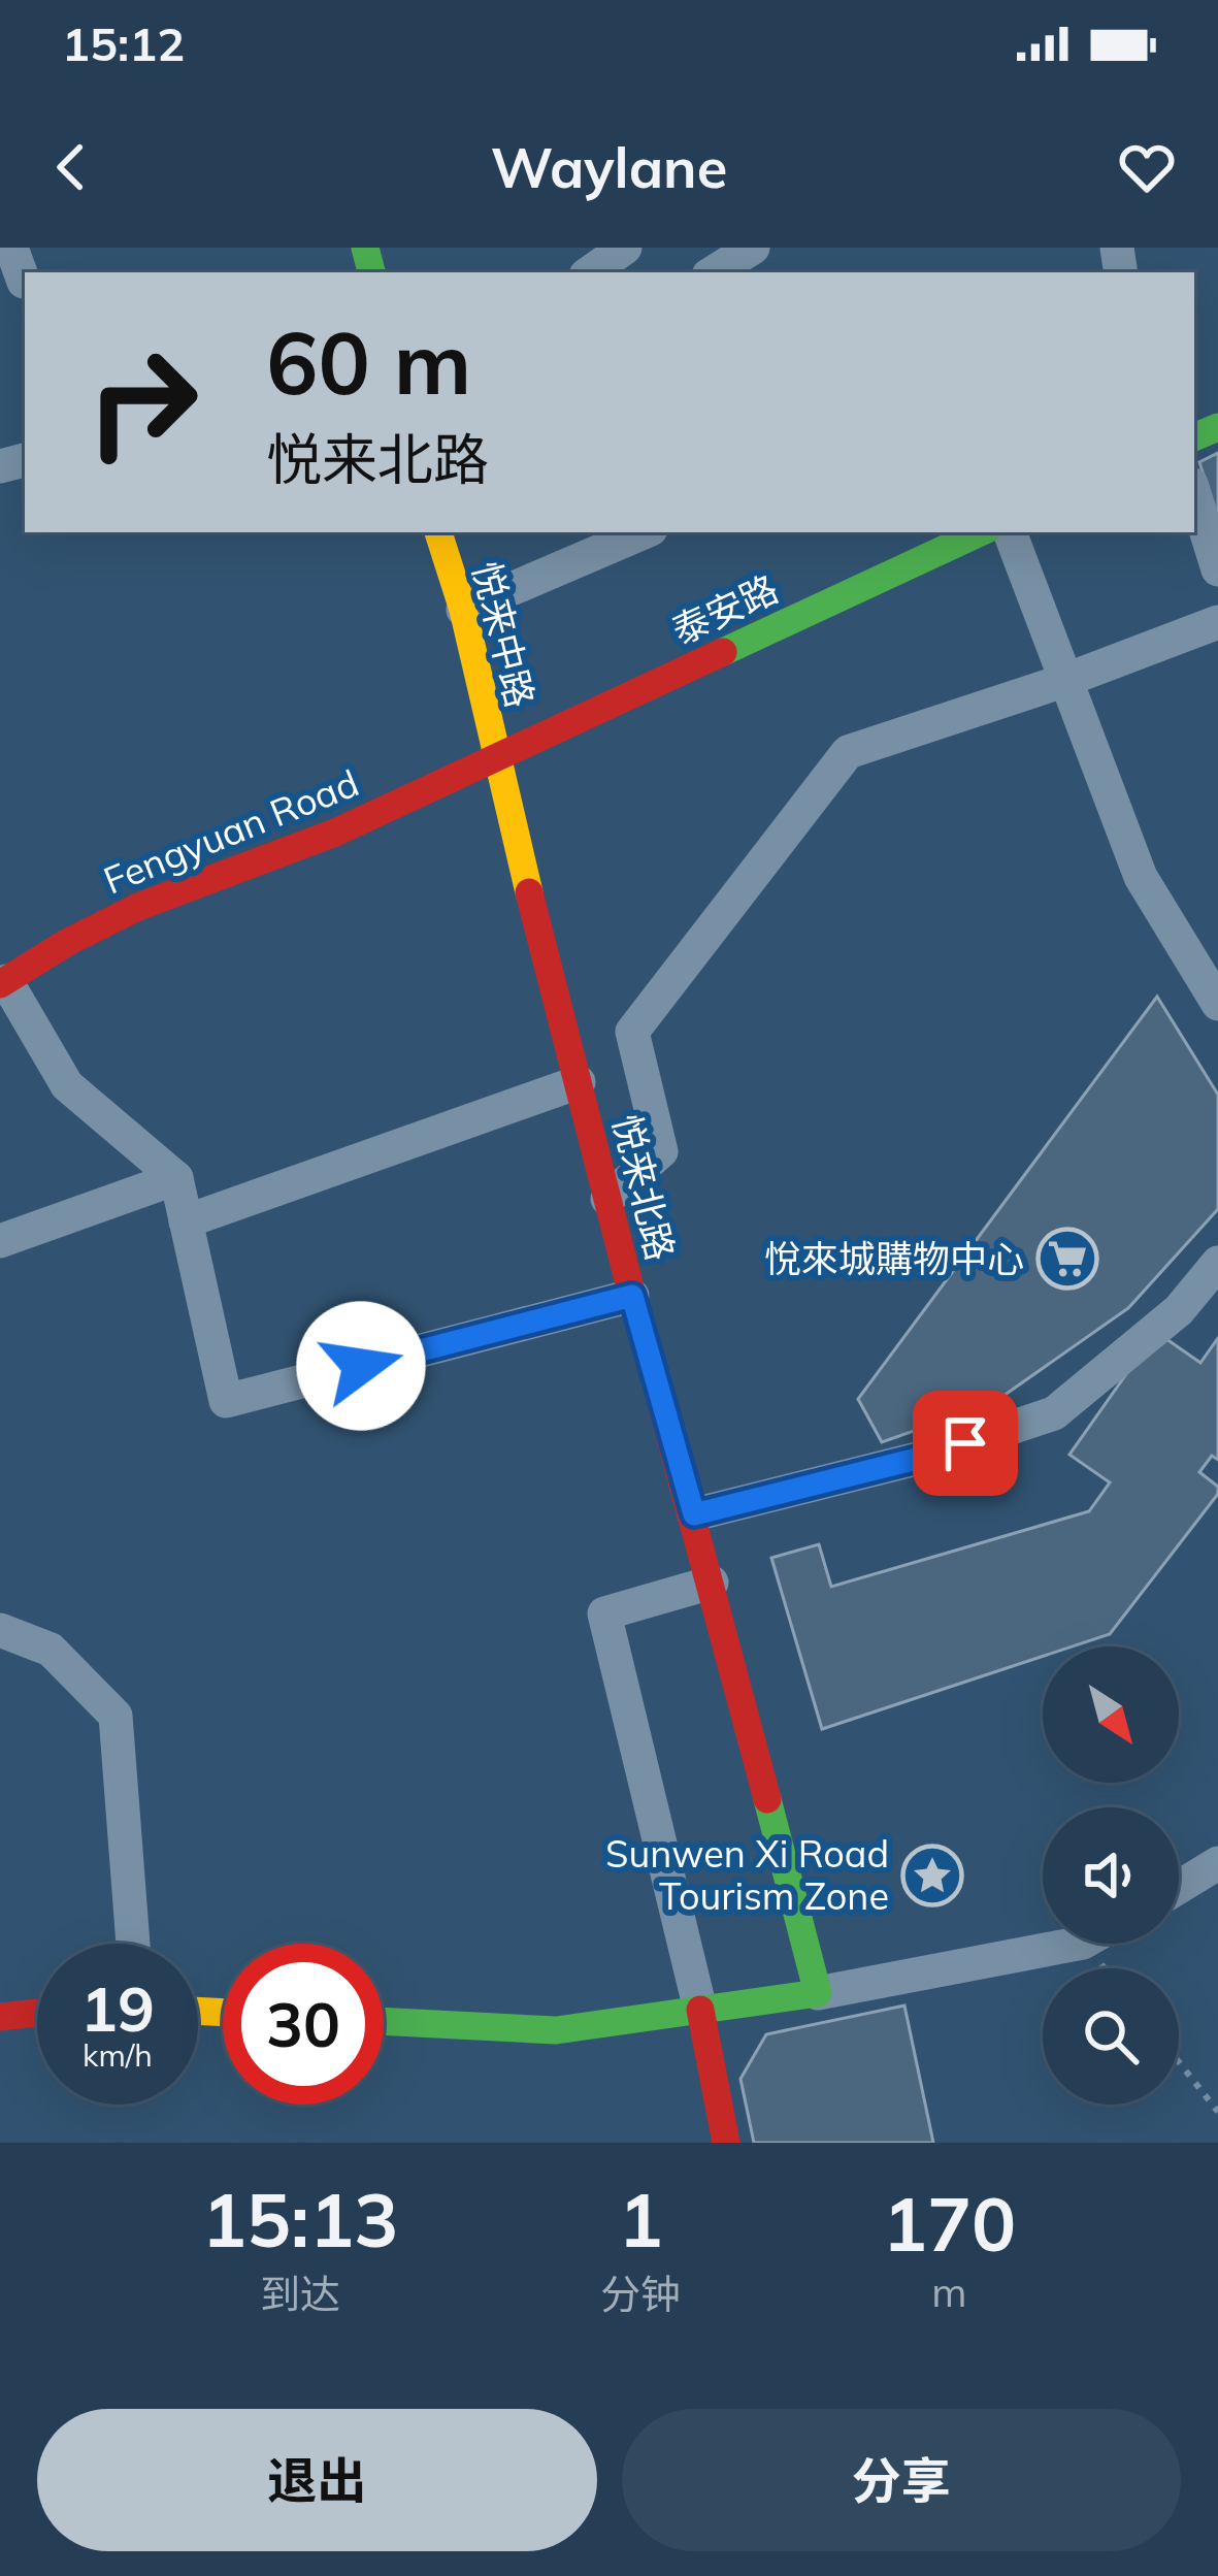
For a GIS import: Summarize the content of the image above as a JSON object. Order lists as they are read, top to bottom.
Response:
{
  "streets": {
    "street": [
      "泰安路",
      "悦来中路",
      "Fengyuan Road",
      "悦来北路"
    ]
  },
  "crossings": [
    ["泰安路", "悦来中路"],
    ["泰安路", "Fengyuan Road"],
    ["泰安路", "悦来北路"],
    ["悦来中路", "Fengyuan Road"],
    ["悦来中路", "悦来北路"],
    ["Fengyuan Road", "悦来北路"]
  ],
  "places": {
    "supermarket": ["悅來城購物中心"],
    "place": ["Sunwen Xi Road Tourism Zone"]
  },
  "north": "bottom right",
  "page": {
    "status": "15:12",
    "header": "Waylane",
    "turn": ["60 m", "悦来北路"],
    "speed": "19 km/h",
    "limit": "30",
    "eta": [
      "15:13",
      "到达",
      "1",
      "分钟",
      "170",
      "m"
    ],
    "buttons": ["退出", "分享"]
  }
}
